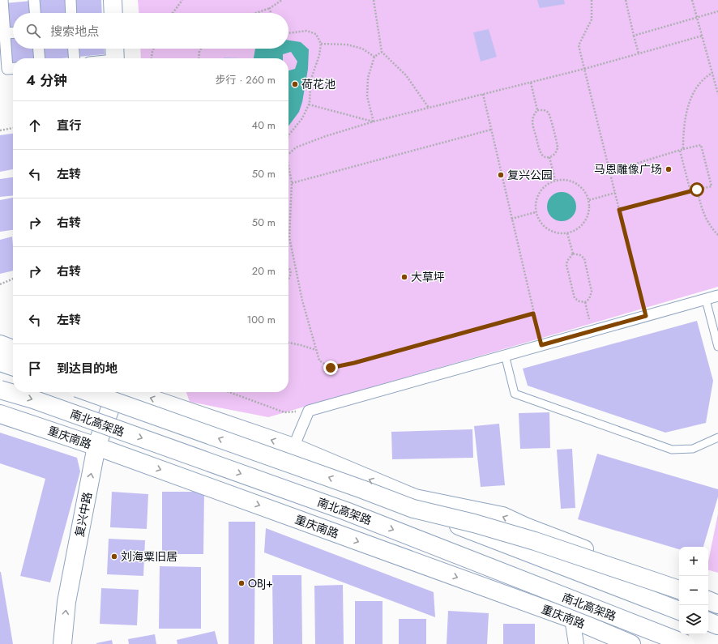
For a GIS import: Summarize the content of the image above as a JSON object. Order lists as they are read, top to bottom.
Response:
{
  "streets": {
    "main road": ["南北高架路", "重庆南路", "复兴中路"]
  },
  "crossings": [
    ["重庆南路", "复兴中路"]
  ],
  "one_way": ["复兴中路"],
  "places": [
    "荷花池",
    "马恩雕像广场",
    "复兴公园",
    "大草坪",
    "刘海粟旧居",
    "OBJ+"
  ],
  "page": {
    "search": "搜索地点",
    "heading": ["4 分钟", "步行 · 260 m"],
    "list": [
      ["直行", "40 m"],
      ["左转", "50 m"],
      ["右转", "50 m"],
      ["右转", "20 m"],
      ["左转", "100 m"],
      "到达目的地"
    ],
    "map_buttons": ["+", "−"]
  }
}
